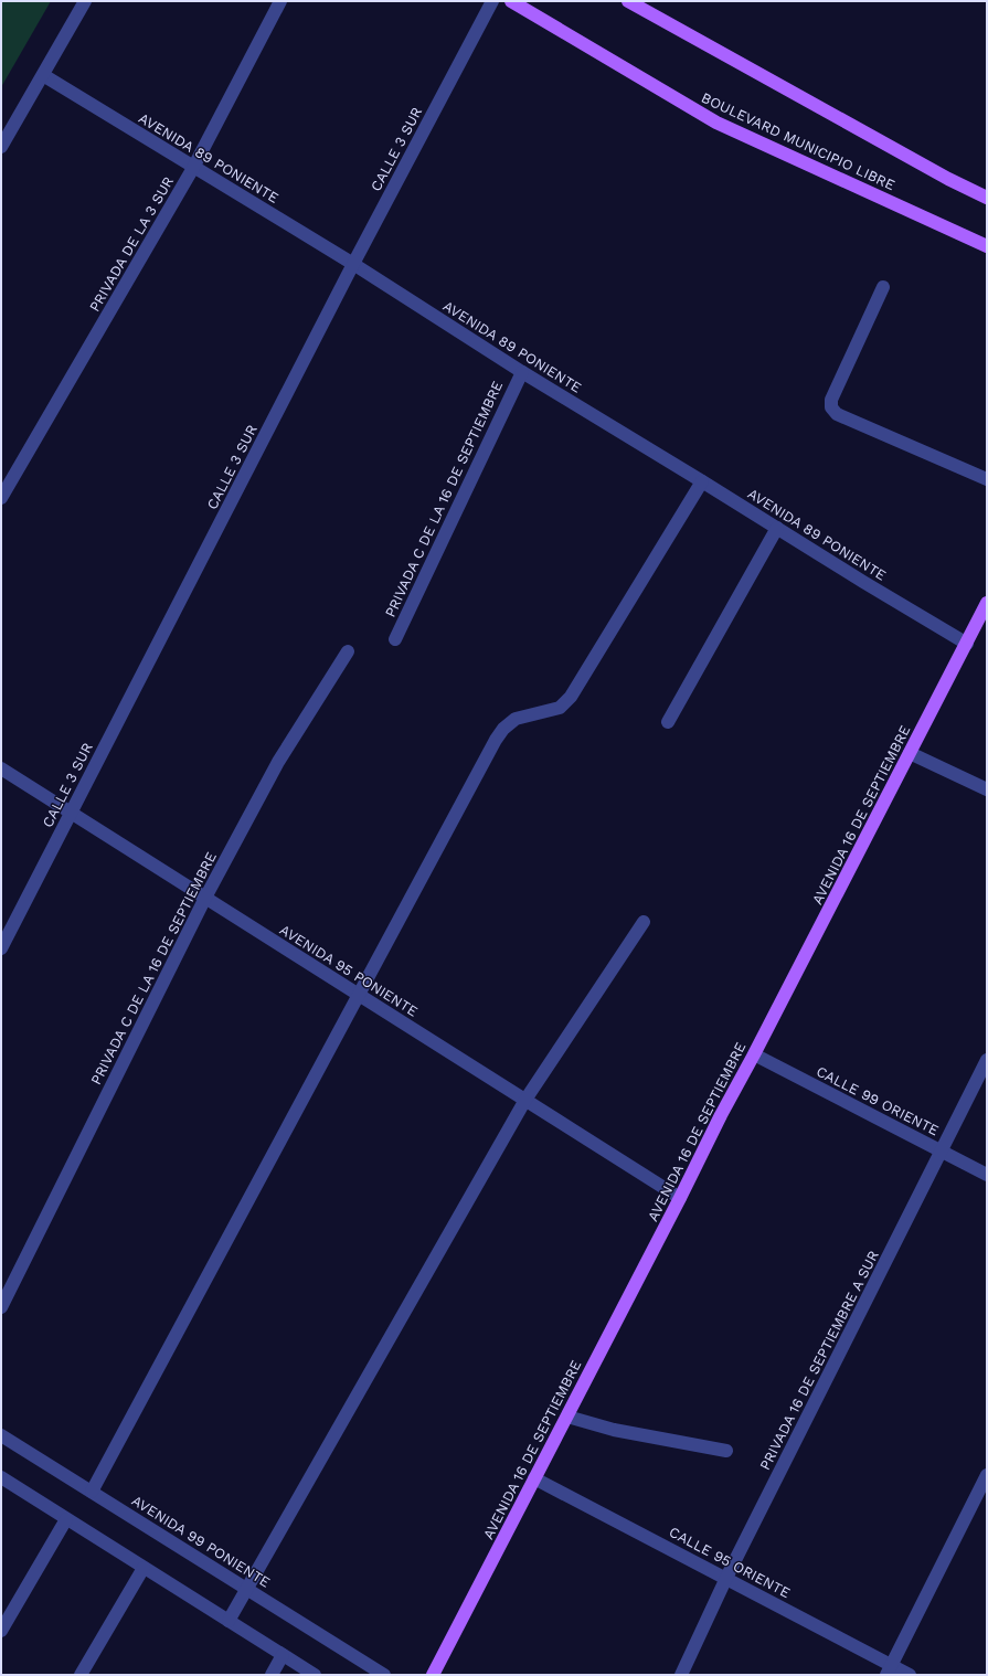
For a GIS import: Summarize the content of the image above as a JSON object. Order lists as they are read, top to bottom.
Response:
{
  "streets": {
    "main road": ["BOULEVARD MUNICIPIO LIBRE", "AVENIDA 16 DE SEPTIEMBRE"],
    "street": [
      "CALLE 3 SUR",
      "AVENIDA 89 PONIENTE",
      "PRIVADA DE LA 3 SUR",
      "PRIVADA C DE LA 16 DE SEPTIEMBRE",
      "AVENIDA 95 PONIENTE",
      "CALLE 99 ORIENTE",
      "PRIVADA 16 DE SEPTIEMBRE A SUR",
      "AVENIDA 99 PONIENTE",
      "CALLE 95 ORIENTE"
    ]
  },
  "crossings": [
    ["CALLE 3 SUR", "AVENIDA 89 PONIENTE"],
    ["CALLE 3 SUR", "AVENIDA 95 PONIENTE"],
    ["AVENIDA 89 PONIENTE", "PRIVADA DE LA 3 SUR"],
    ["AVENIDA 89 PONIENTE", "PRIVADA C DE LA 16 DE SEPTIEMBRE"],
    ["AVENIDA 89 PONIENTE", "AVENIDA 16 DE SEPTIEMBRE"],
    ["PRIVADA C DE LA 16 DE SEPTIEMBRE", "AVENIDA 95 PONIENTE"],
    ["AVENIDA 16 DE SEPTIEMBRE", "AVENIDA 95 PONIENTE"],
    ["AVENIDA 16 DE SEPTIEMBRE", "CALLE 99 ORIENTE"],
    ["AVENIDA 16 DE SEPTIEMBRE", "CALLE 95 ORIENTE"],
    ["CALLE 99 ORIENTE", "PRIVADA 16 DE SEPTIEMBRE A SUR"],
    ["PRIVADA 16 DE SEPTIEMBRE A SUR", "CALLE 95 ORIENTE"]
  ]
}
